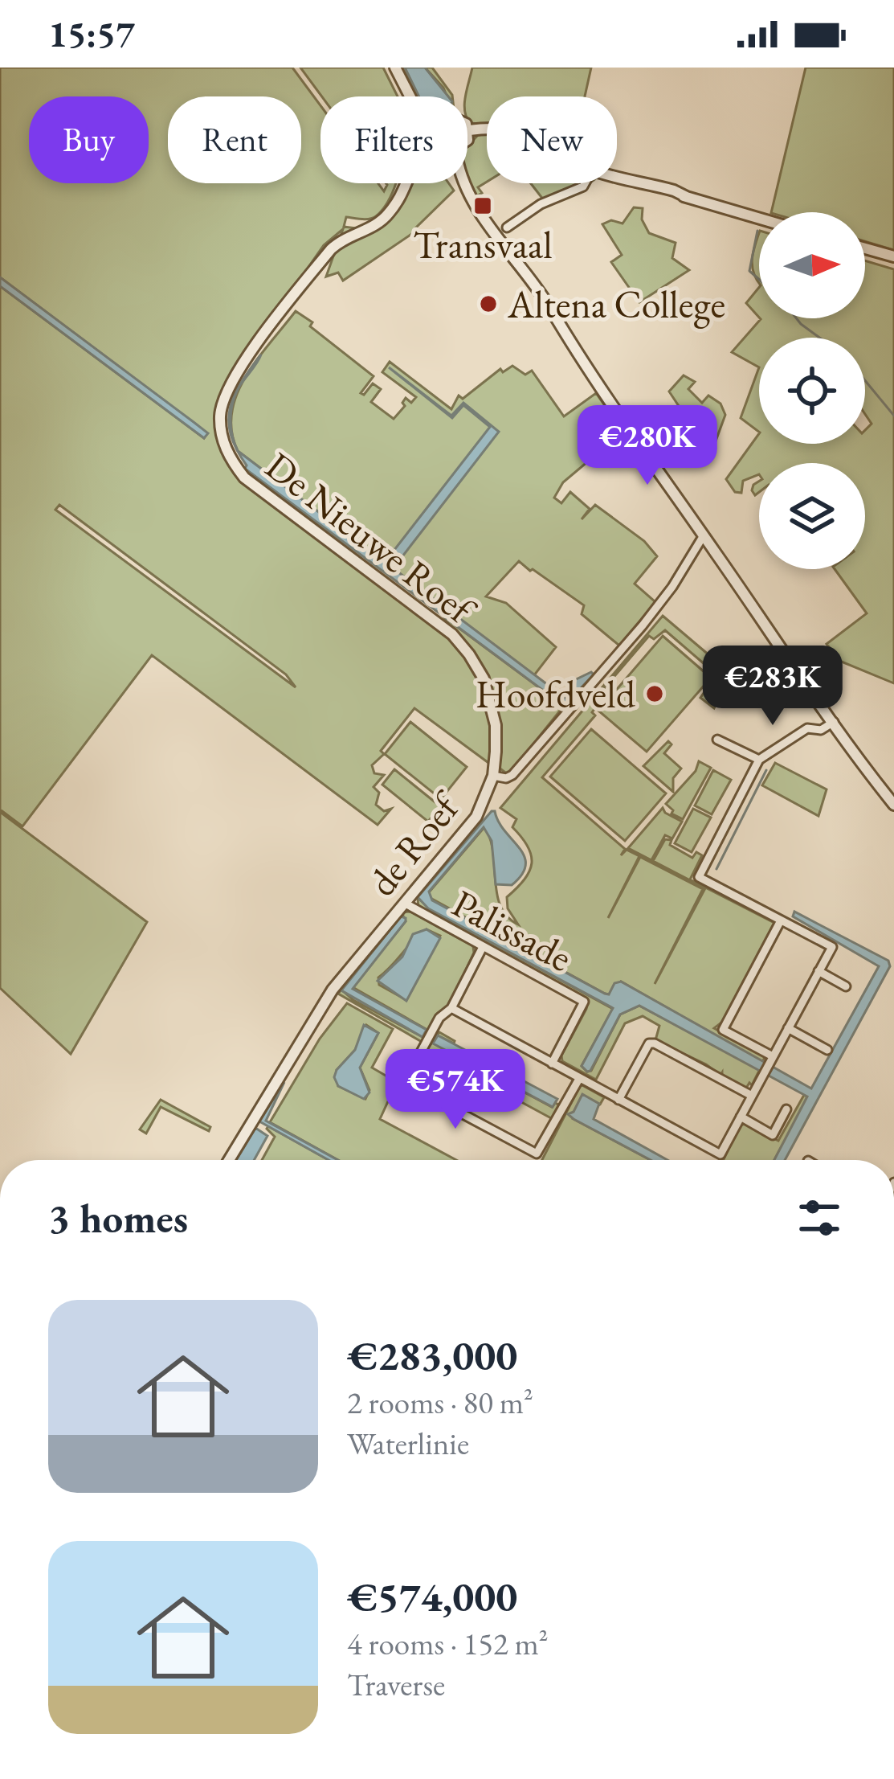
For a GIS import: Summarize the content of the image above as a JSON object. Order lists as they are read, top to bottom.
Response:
{
  "streets": {
    "street": ["De Nieuwe Roef", "de Roef", "Palissade"]
  },
  "crossings": [
    ["De Nieuwe Roef", "de Roef"],
    ["de Roef", "Palissade"]
  ],
  "places": {
    "transit": ["Transvaal"],
    "other": ["Altena College", "Hoofdveld"]
  },
  "north": "right",
  "page": {
    "status": "15:57",
    "chip": [
      "Buy",
      "Rent",
      "Filters",
      "New"
    ],
    "price": ["€280K", "€283K", "€574K"],
    "heading": "3 homes",
    "list": [
      {
        "name": "€283,000",
        "note": "2 rooms · 80 m² · Waterlinie"
      },
      {
        "name": "€574,000",
        "note": "4 rooms · 152 m² · Traverse"
      }
    ]
  }
}
